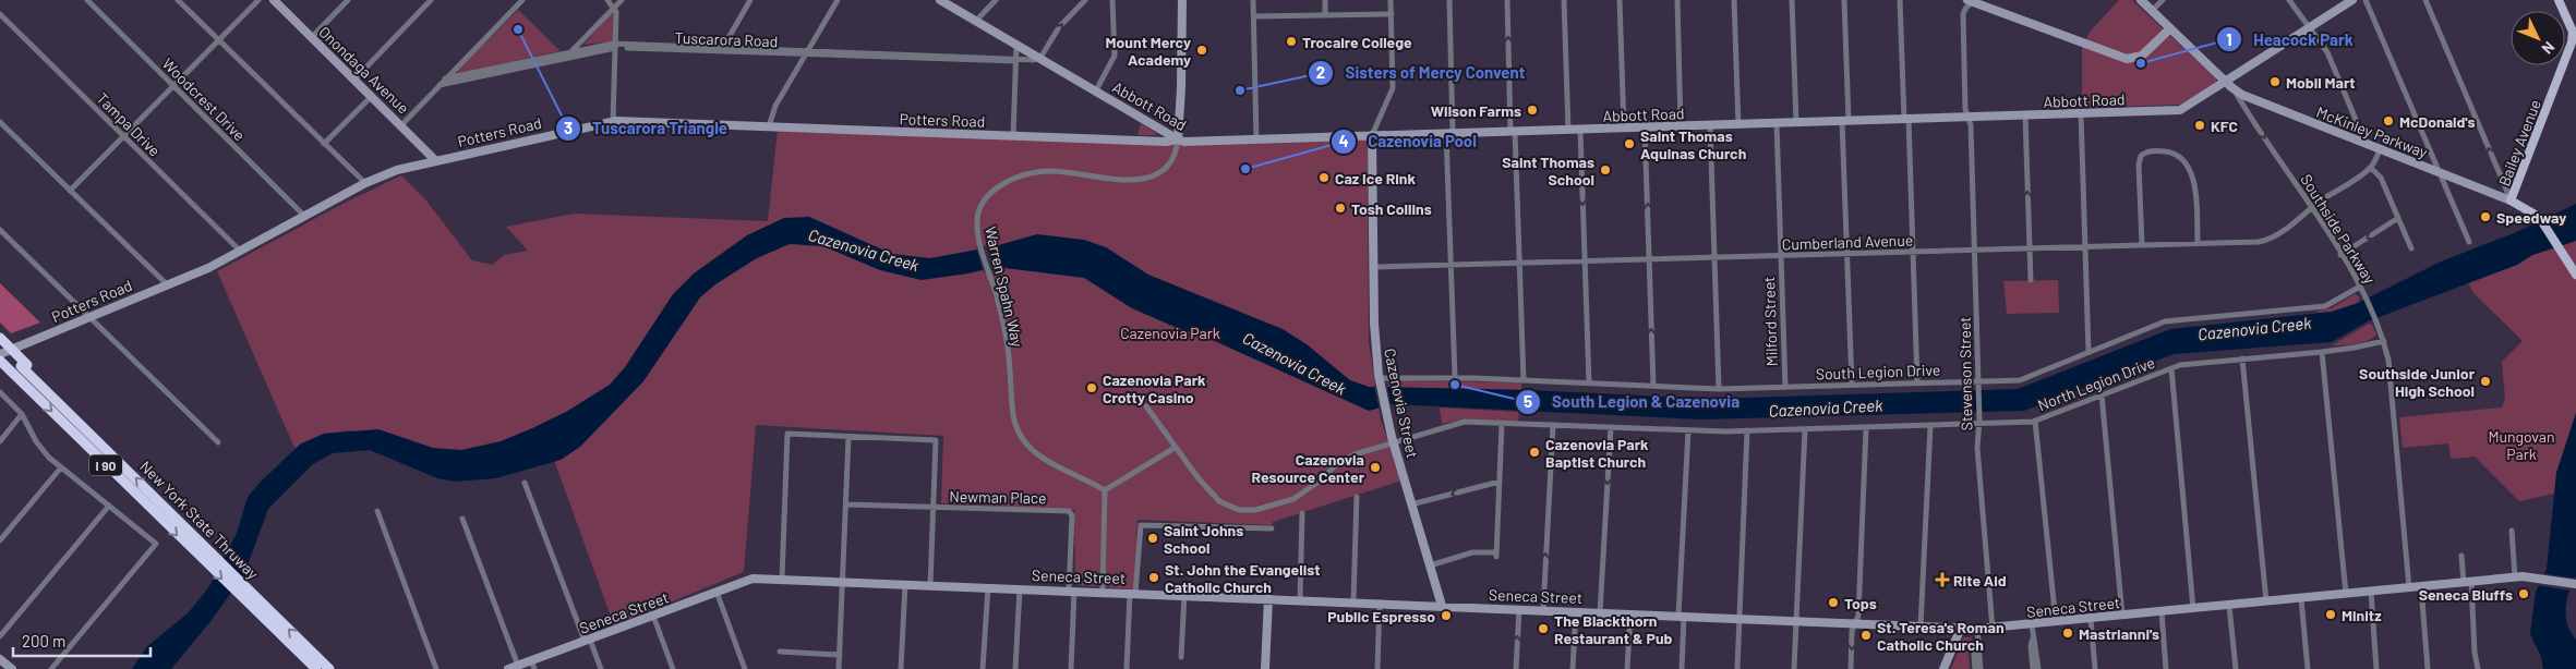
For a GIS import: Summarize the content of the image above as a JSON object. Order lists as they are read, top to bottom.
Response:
{
  "streets": {
    "highway": ["I 90", "New York State Thruway"],
    "main road": ["Bailey Avenue"],
    "street": [
      "Tuscarora Road",
      "Onondaga Avenue",
      "Woodcrest Drive",
      "Abbott Road",
      "Potters Road",
      "Tampa Drive",
      "McKinley Parkway",
      "Southside Parkway",
      "Cumberland Avenue",
      "Warren Spahn Way",
      "Milford Street",
      "South Legion Drive",
      "Stevenson Street",
      "North Legion Drive",
      "Cazenovia Street",
      "Newman Place",
      "Seneca Street"
    ]
  },
  "crossings": [
    ["Tuscarora Road", "Abbott Road"],
    ["Onondaga Avenue", "Potters Road"],
    ["Woodcrest Drive", "Potters Road"],
    ["Abbott Road", "Potters Road"],
    ["Abbott Road", "McKinley Parkway"],
    ["Abbott Road", "Warren Spahn Way"],
    ["Abbott Road", "Milford Street"],
    ["Abbott Road", "Stevenson Street"],
    ["Abbott Road", "Cazenovia Street"],
    ["Potters Road", "Tampa Drive"],
    ["Potters Road", "Warren Spahn Way"],
    ["McKinley Parkway", "Bailey Avenue"],
    ["McKinley Parkway", "Southside Parkway"],
    ["Southside Parkway", "Cumberland Avenue"],
    ["Southside Parkway", "South Legion Drive"],
    ["Southside Parkway", "North Legion Drive"],
    ["Southside Parkway", "Seneca Street"],
    ["Cumberland Avenue", "Milford Street"],
    ["Cumberland Avenue", "Stevenson Street"],
    ["Cumberland Avenue", "Cazenovia Street"],
    ["Milford Street", "South Legion Drive"],
    ["South Legion Drive", "Stevenson Street"],
    ["South Legion Drive", "Cazenovia Street"],
    ["Stevenson Street", "North Legion Drive"],
    ["Stevenson Street", "Seneca Street"],
    ["North Legion Drive", "Cazenovia Street"],
    ["Cazenovia Street", "Seneca Street"],
    ["Newman Place", "Seneca Street"]
  ],
  "water": ["Cazenovia Creek"],
  "parks": ["Cazenovia Park", "Mungovan Park"],
  "places": {
    "other": [
      "Tuscarora Triangle",
      "Trocaire College",
      "Mount Mercy Academy",
      "Heacock Park",
      "Mobil Mart",
      "Sisters of Mercy Convent",
      "Wilson Farms",
      "McDonald's",
      "KFC",
      "Saint Thomas Aquinas Church",
      "Cazenovia Pool",
      "Saint Thomas School",
      "Caz Ice Rink",
      "Tosh Collins",
      "Speedway",
      "Southside Junior High School",
      "South Legion & Cazenovia",
      "Cazenovia Park Crotty Casino",
      "Cazenovia Park Baptist Church",
      "Cazenovia Resource Center",
      "Saint Johns School",
      "St. John the Evangelist Catholic Church",
      "Seneca Bluffs",
      "Tops",
      "Minitz",
      "Public Espresso",
      "The Blackthorn Restaurant & Pub",
      "Mastrianni's",
      "St. Teresa's Roman Catholic Church"
    ],
    "health": ["Rite Aid"]
  },
  "scale_bar": "200 m",
  "north": "bottom right"
}
